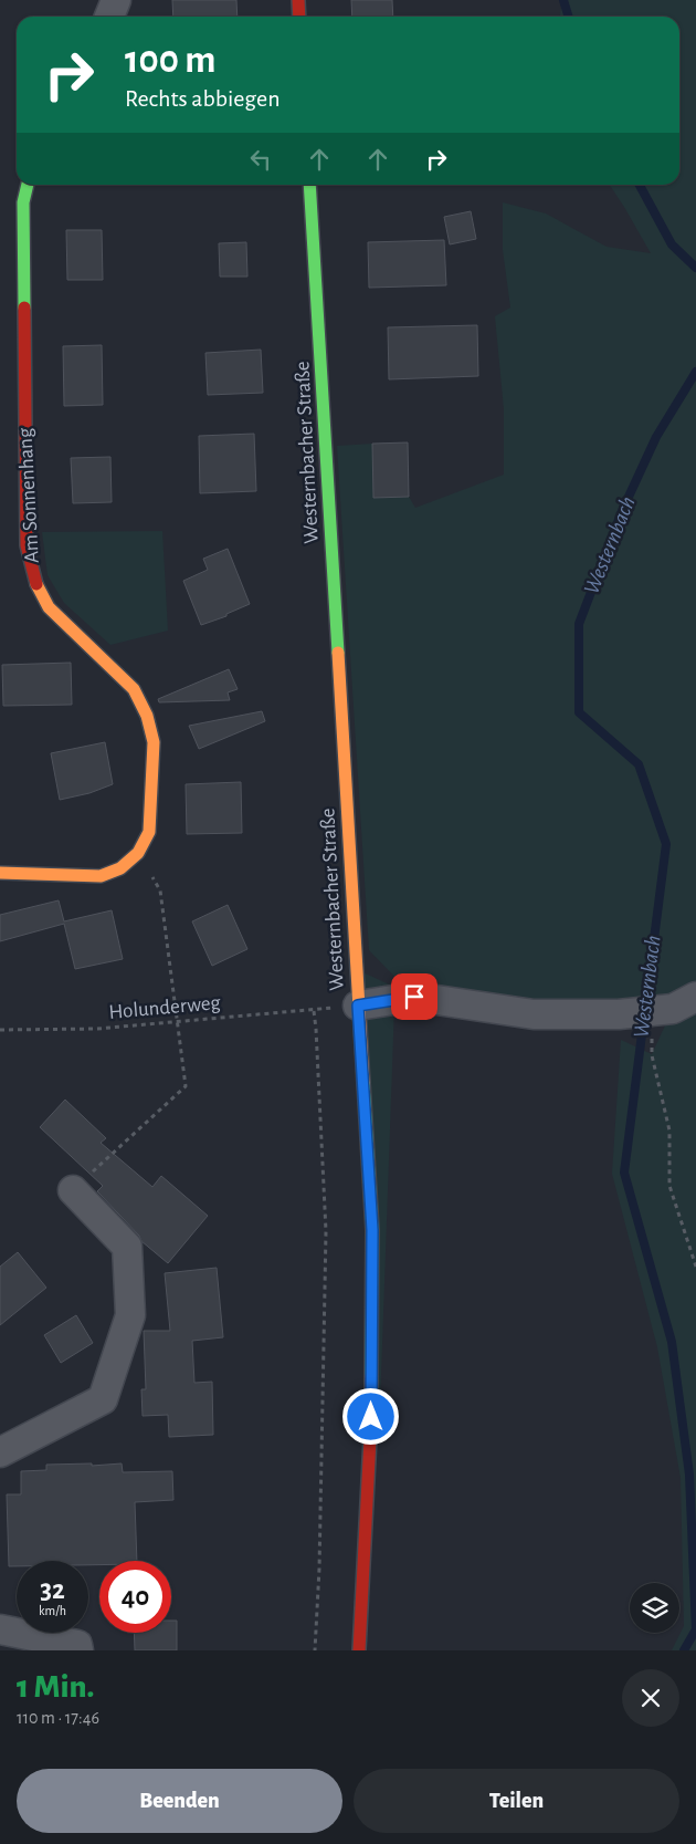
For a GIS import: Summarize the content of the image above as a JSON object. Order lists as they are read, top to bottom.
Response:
{
  "streets": {
    "street": ["Westernbacher Straße", "Am Sonnenhang"],
    "path": ["Holunderweg"]
  },
  "water": ["Westernbach"],
  "page": {
    "turn": ["100 m", "Rechts abbiegen"],
    "speed": "32 km/h",
    "limit": "40",
    "heading": ["1 Min.", "110 m · 17:46"],
    "buttons": ["Beenden", "Teilen"]
  }
}
